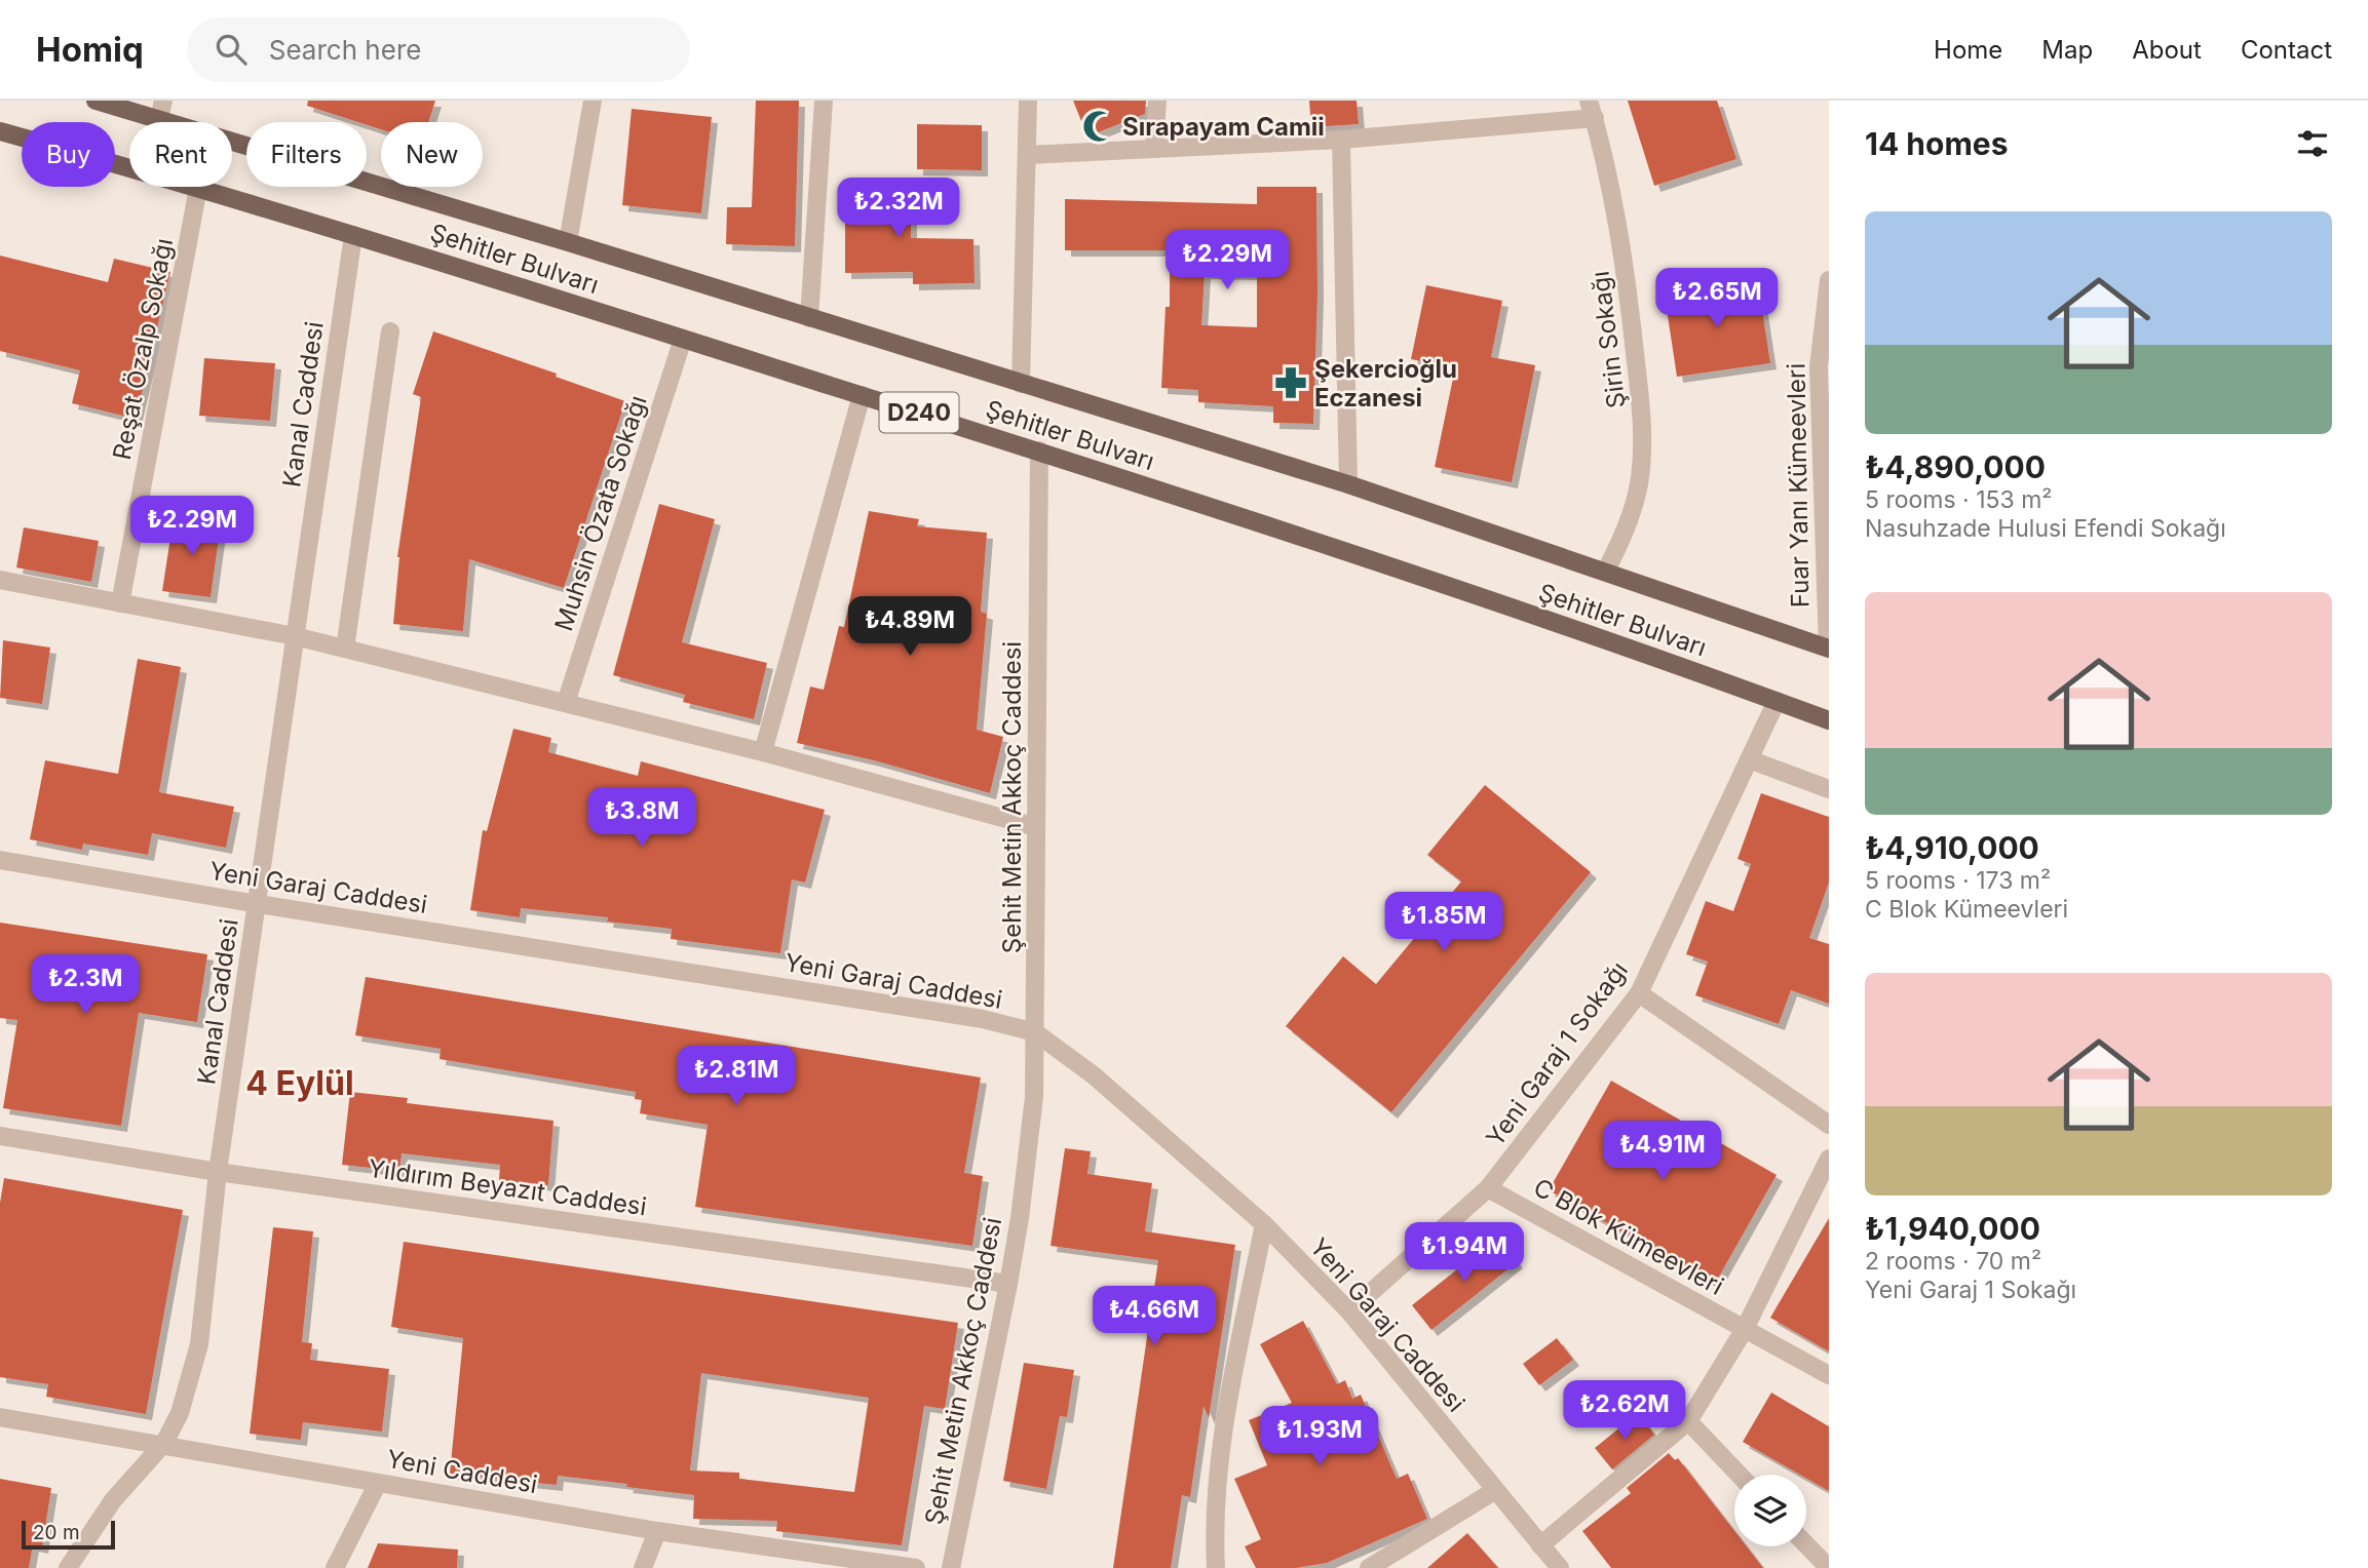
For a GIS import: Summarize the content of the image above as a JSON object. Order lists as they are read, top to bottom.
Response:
{
  "streets": {
    "main road": ["Şehitler Bulvarı", "D240"],
    "street": [
      "Şirin Sokağı",
      "Reşat Özalp Sokağı",
      "Kanal Caddesi",
      "Fuar Yanı Kümeevleri",
      "Muhsin Özata Sokağı",
      "Şehit Metin Akkoç Caddesi",
      "Yeni Garaj Caddesi",
      "Yeni Garaj 1 Sokağı",
      "Yıldırım Beyazıt Caddesi",
      "C Blok Kümeevleri",
      "Yeni Caddesi"
    ]
  },
  "crossings": [
    ["Şehitler Bulvarı", "Şirin Sokağı"],
    ["Şehitler Bulvarı", "Reşat Özalp Sokağı"],
    ["Şehitler Bulvarı", "Kanal Caddesi"],
    ["Şehitler Bulvarı", "Fuar Yanı Kümeevleri"],
    ["Şehitler Bulvarı", "Muhsin Özata Sokağı"],
    ["Şehitler Bulvarı", "Şehit Metin Akkoç Caddesi"],
    ["Şehitler Bulvarı", "Yeni Garaj 1 Sokağı"],
    ["Kanal Caddesi", "Yeni Garaj Caddesi"],
    ["Kanal Caddesi", "Yıldırım Beyazıt Caddesi"],
    ["Kanal Caddesi", "Yeni Caddesi"],
    ["Şehit Metin Akkoç Caddesi", "Yeni Garaj Caddesi"],
    ["Şehit Metin Akkoç Caddesi", "Yıldırım Beyazıt Caddesi"],
    ["Yeni Garaj Caddesi", "Yeni Garaj 1 Sokağı"],
    ["Yeni Garaj 1 Sokağı", "C Blok Kümeevleri"]
  ],
  "districts": ["4 Eylül"],
  "places": {
    "mosque": ["Sırapayam Camii"],
    "pharmacy": ["Şekercioğlu Eczanesi"]
  },
  "scale_bar": "20 m",
  "page": {
    "header": "Homiq",
    "search": "Search here",
    "nav": [
      "Home",
      "Map",
      "About",
      "Contact"
    ],
    "heading": "14 homes",
    "chip": [
      "Buy",
      "Rent",
      "Filters",
      "New"
    ],
    "price": [
      "₺2.32M",
      "₺2.29M",
      "₺2.65M",
      "₺2.29M",
      "₺4.89M",
      "₺3.8M",
      "₺1.85M",
      "₺2.3M",
      "₺2.81M",
      "₺4.91M",
      "₺1.94M",
      "₺4.66M",
      "₺2.62M",
      "₺1.93M"
    ],
    "list": [
      {
        "name": "₺4,890,000",
        "note": "5 rooms · 153 m² · Nasuhzade Hulusi Efendi Sokağı"
      },
      {
        "name": "₺4,910,000",
        "note": "5 rooms · 173 m² · C Blok Kümeevleri"
      },
      {
        "name": "₺1,940,000",
        "note": "2 rooms · 70 m² · Yeni Garaj 1 Sokağı"
      }
    ],
    "scale": "20 m"
  }
}
